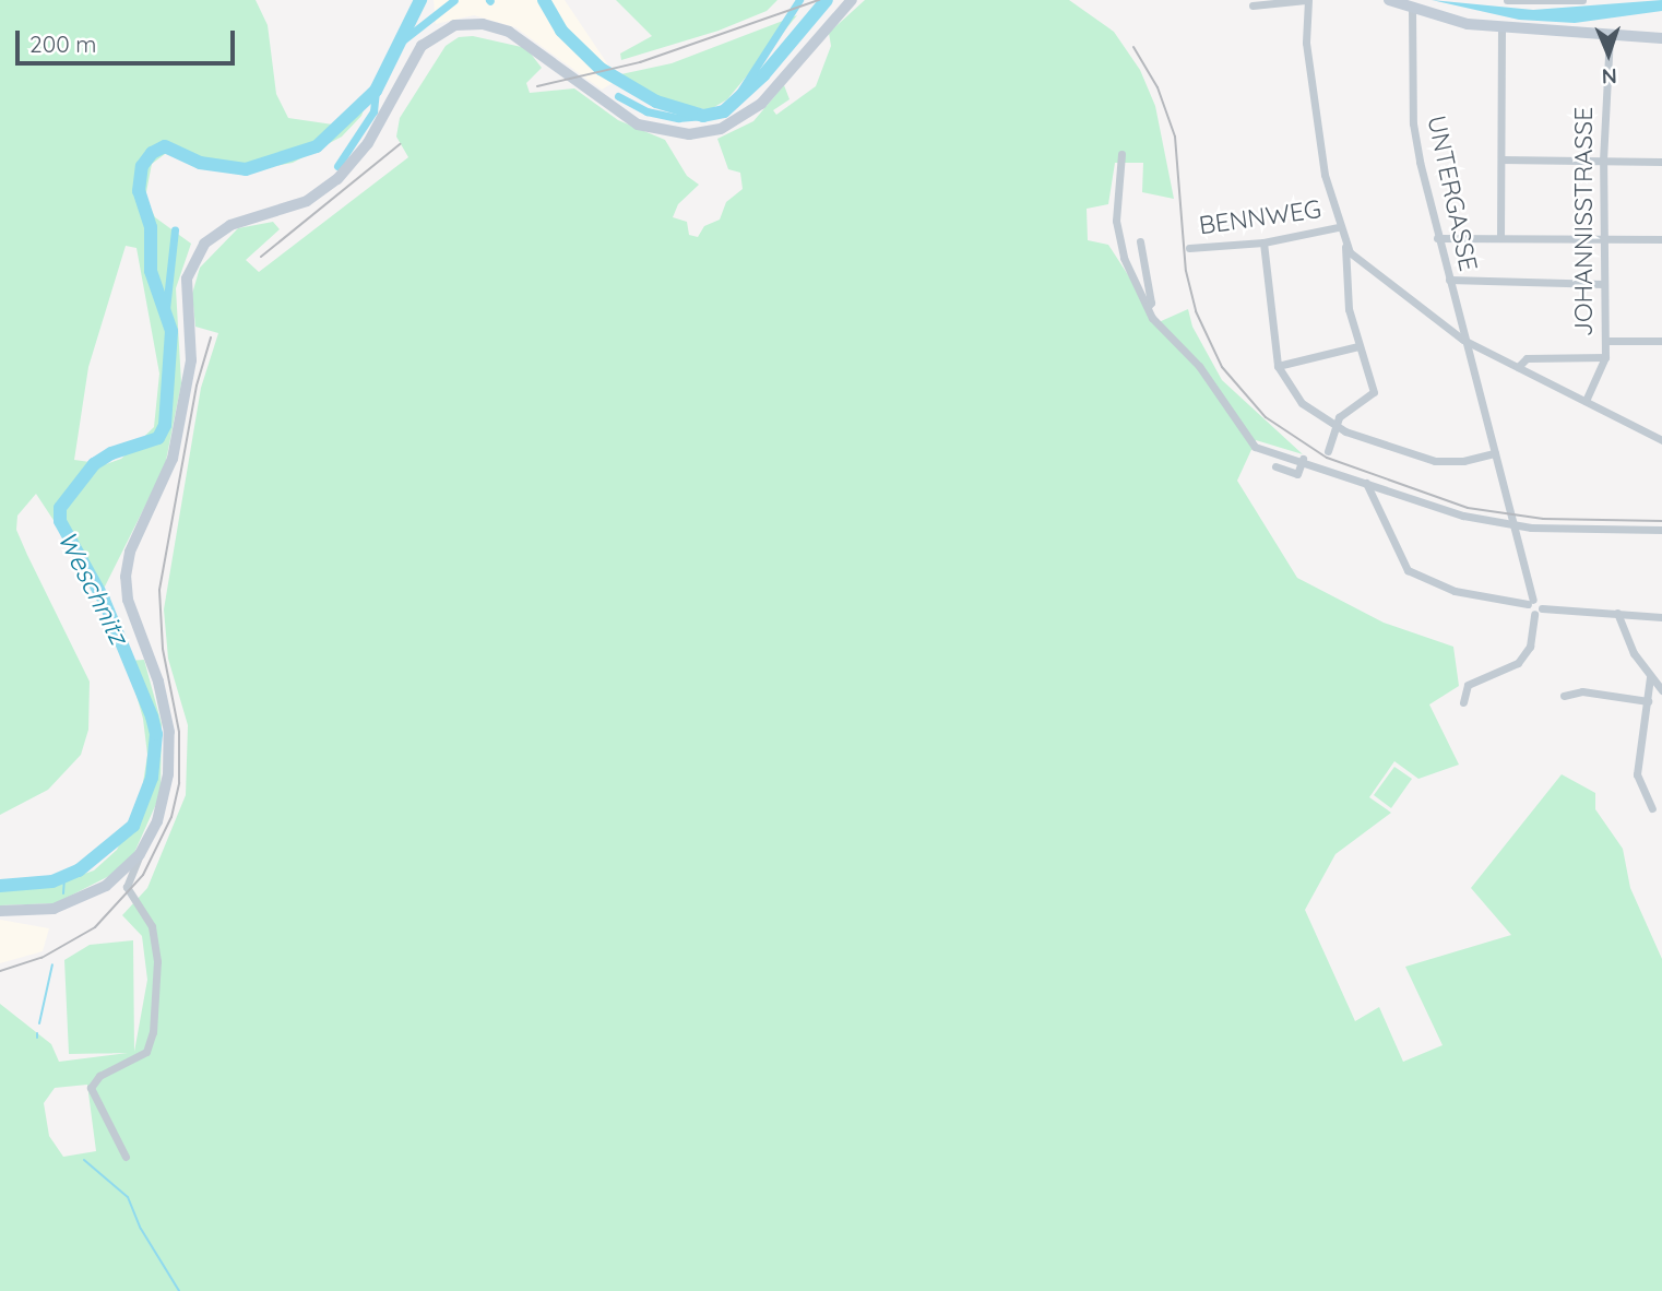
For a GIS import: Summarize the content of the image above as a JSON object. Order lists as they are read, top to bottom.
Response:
{
  "streets": {
    "street": ["UNTERGASSE", "BENNWEG", "JOHANNISSTRASSE"]
  },
  "water": ["Weschnitz"],
  "scale_bar": "200 m",
  "north": "bottom"
}
